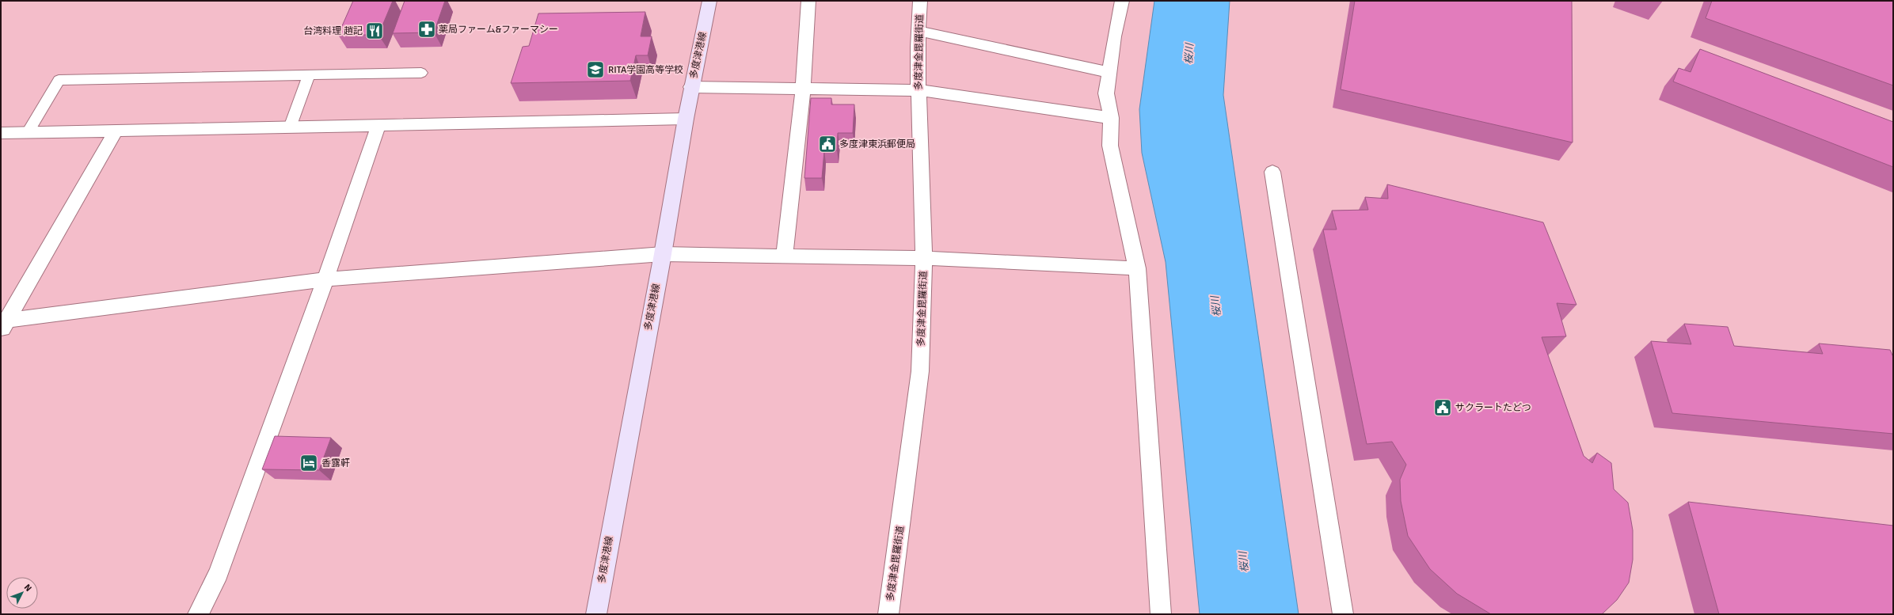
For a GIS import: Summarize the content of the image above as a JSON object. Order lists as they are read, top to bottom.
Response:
{
  "streets": {
    "main road": ["多度津港線"],
    "street": ["多度津金毘羅街道"]
  },
  "water": ["桜川"],
  "places": {
    "pharmacy": ["薬局ファーム&ファーマシー"],
    "restaurant": ["台湾料理 趙記"],
    "school or university": ["RITA学園高等学校"],
    "public building": ["多度津東浜郵便局", "サクラートたどつ"],
    "hotel": ["香露軒"]
  },
  "north": "top right"
}
